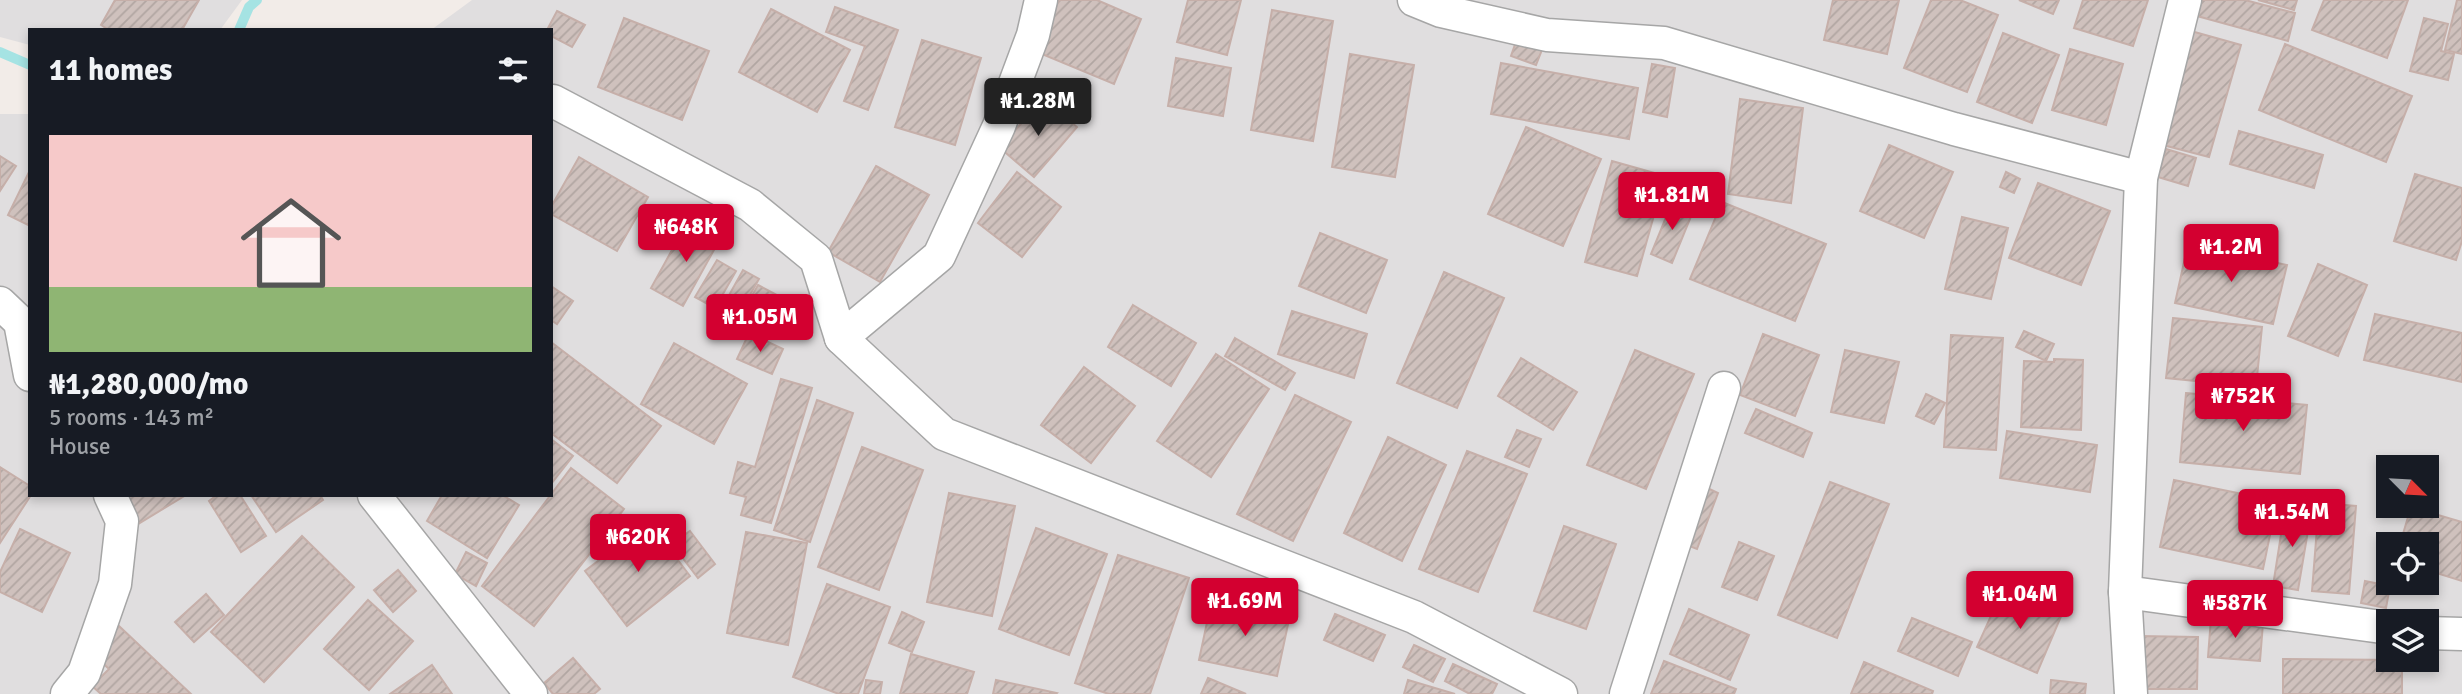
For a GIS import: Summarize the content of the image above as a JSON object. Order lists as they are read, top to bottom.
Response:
{
  "north": "bottom right",
  "page": {
    "heading": "11 homes",
    "price": [
      "₦1.28M",
      "₦1.81M",
      "₦648K",
      "₦1.2M",
      "₦1.05M",
      "₦752K",
      "₦1.54M",
      "₦620K",
      "₦1.04M",
      "₦1.69M",
      "₦587K"
    ],
    "list": [
      {
        "name": "₦1,280,000/mo",
        "note": "5 rooms · 143 m² · House"
      }
    ]
  }
}
